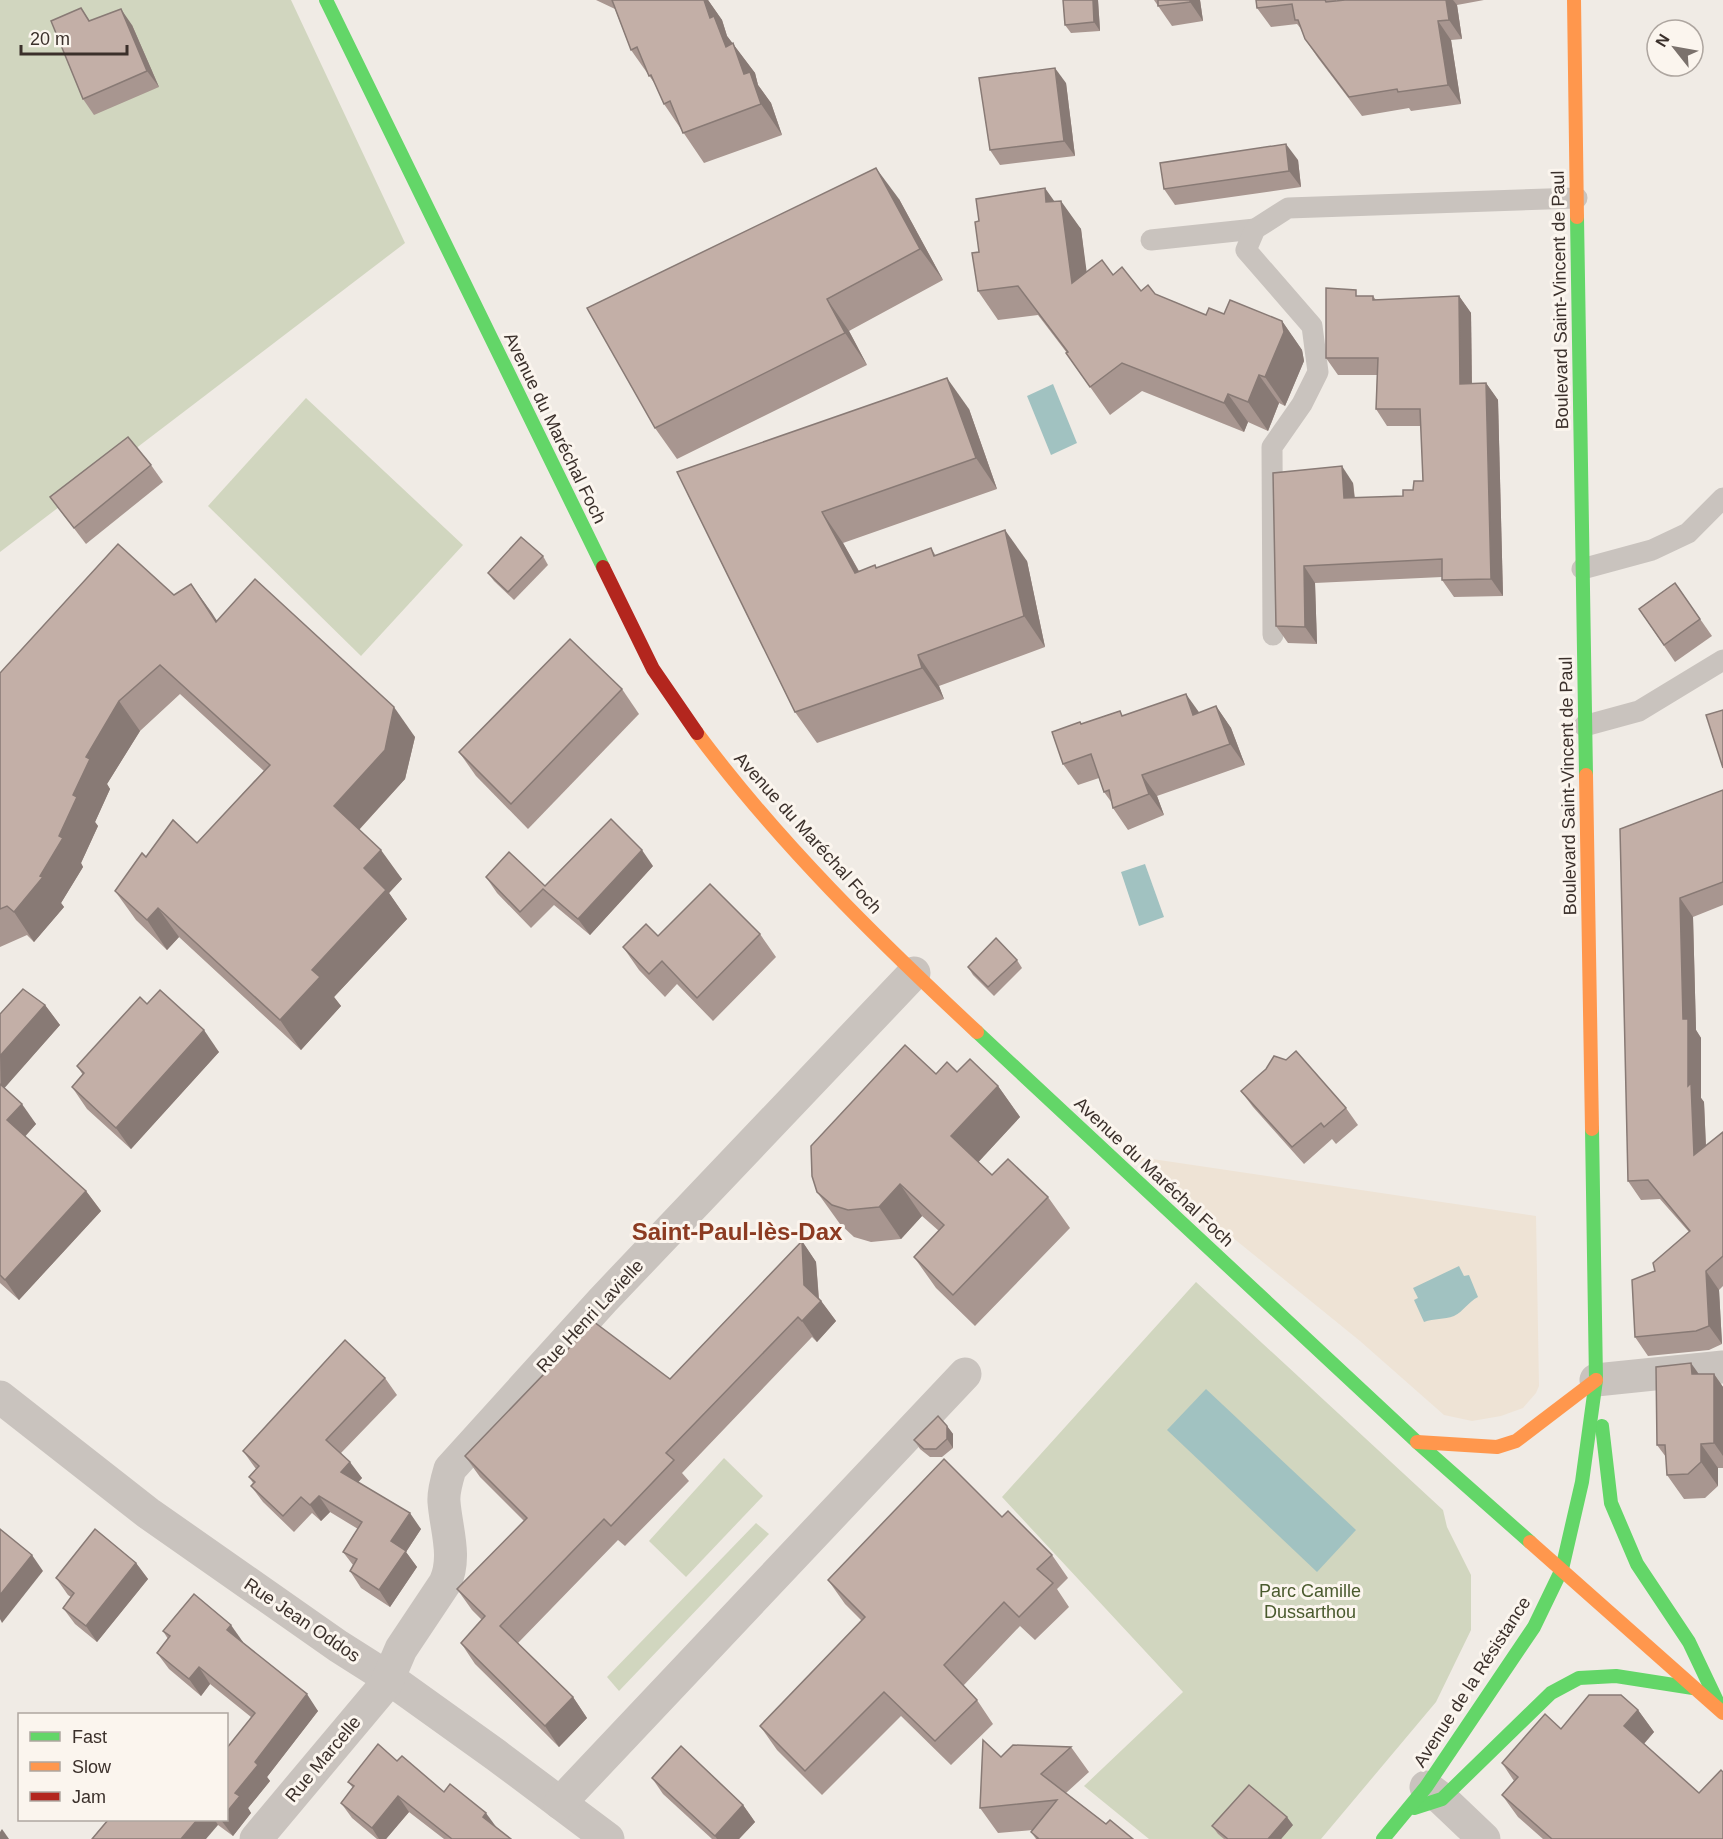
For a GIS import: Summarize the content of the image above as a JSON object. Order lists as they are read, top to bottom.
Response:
{
  "streets": {
    "main road": ["Boulevard Saint-Vincent de Paul", "Avenue du Maréchal Foch", "Avenue de la Résistance"],
    "street": ["Rue Henri Lavielle", "Rue Jean Oddos", "Rue Marcelle"]
  },
  "crossings": [
    ["Boulevard Saint-Vincent de Paul", "Avenue du Maréchal Foch"],
    ["Boulevard Saint-Vincent de Paul", "Avenue de la Résistance"],
    ["Avenue du Maréchal Foch", "Rue Henri Lavielle"],
    ["Avenue du Maréchal Foch", "Avenue de la Résistance"],
    ["Rue Henri Lavielle", "Rue Jean Oddos"],
    ["Rue Henri Lavielle", "Rue Marcelle"],
    ["Rue Jean Oddos", "Rue Marcelle"]
  ],
  "districts": ["Saint-Paul-lès-Dax"],
  "parks": ["Parc Camille Dussarthou"],
  "legend": ["Fast", "Slow", "Jam"],
  "scale_bar": "20 m",
  "north": "top left"
}
